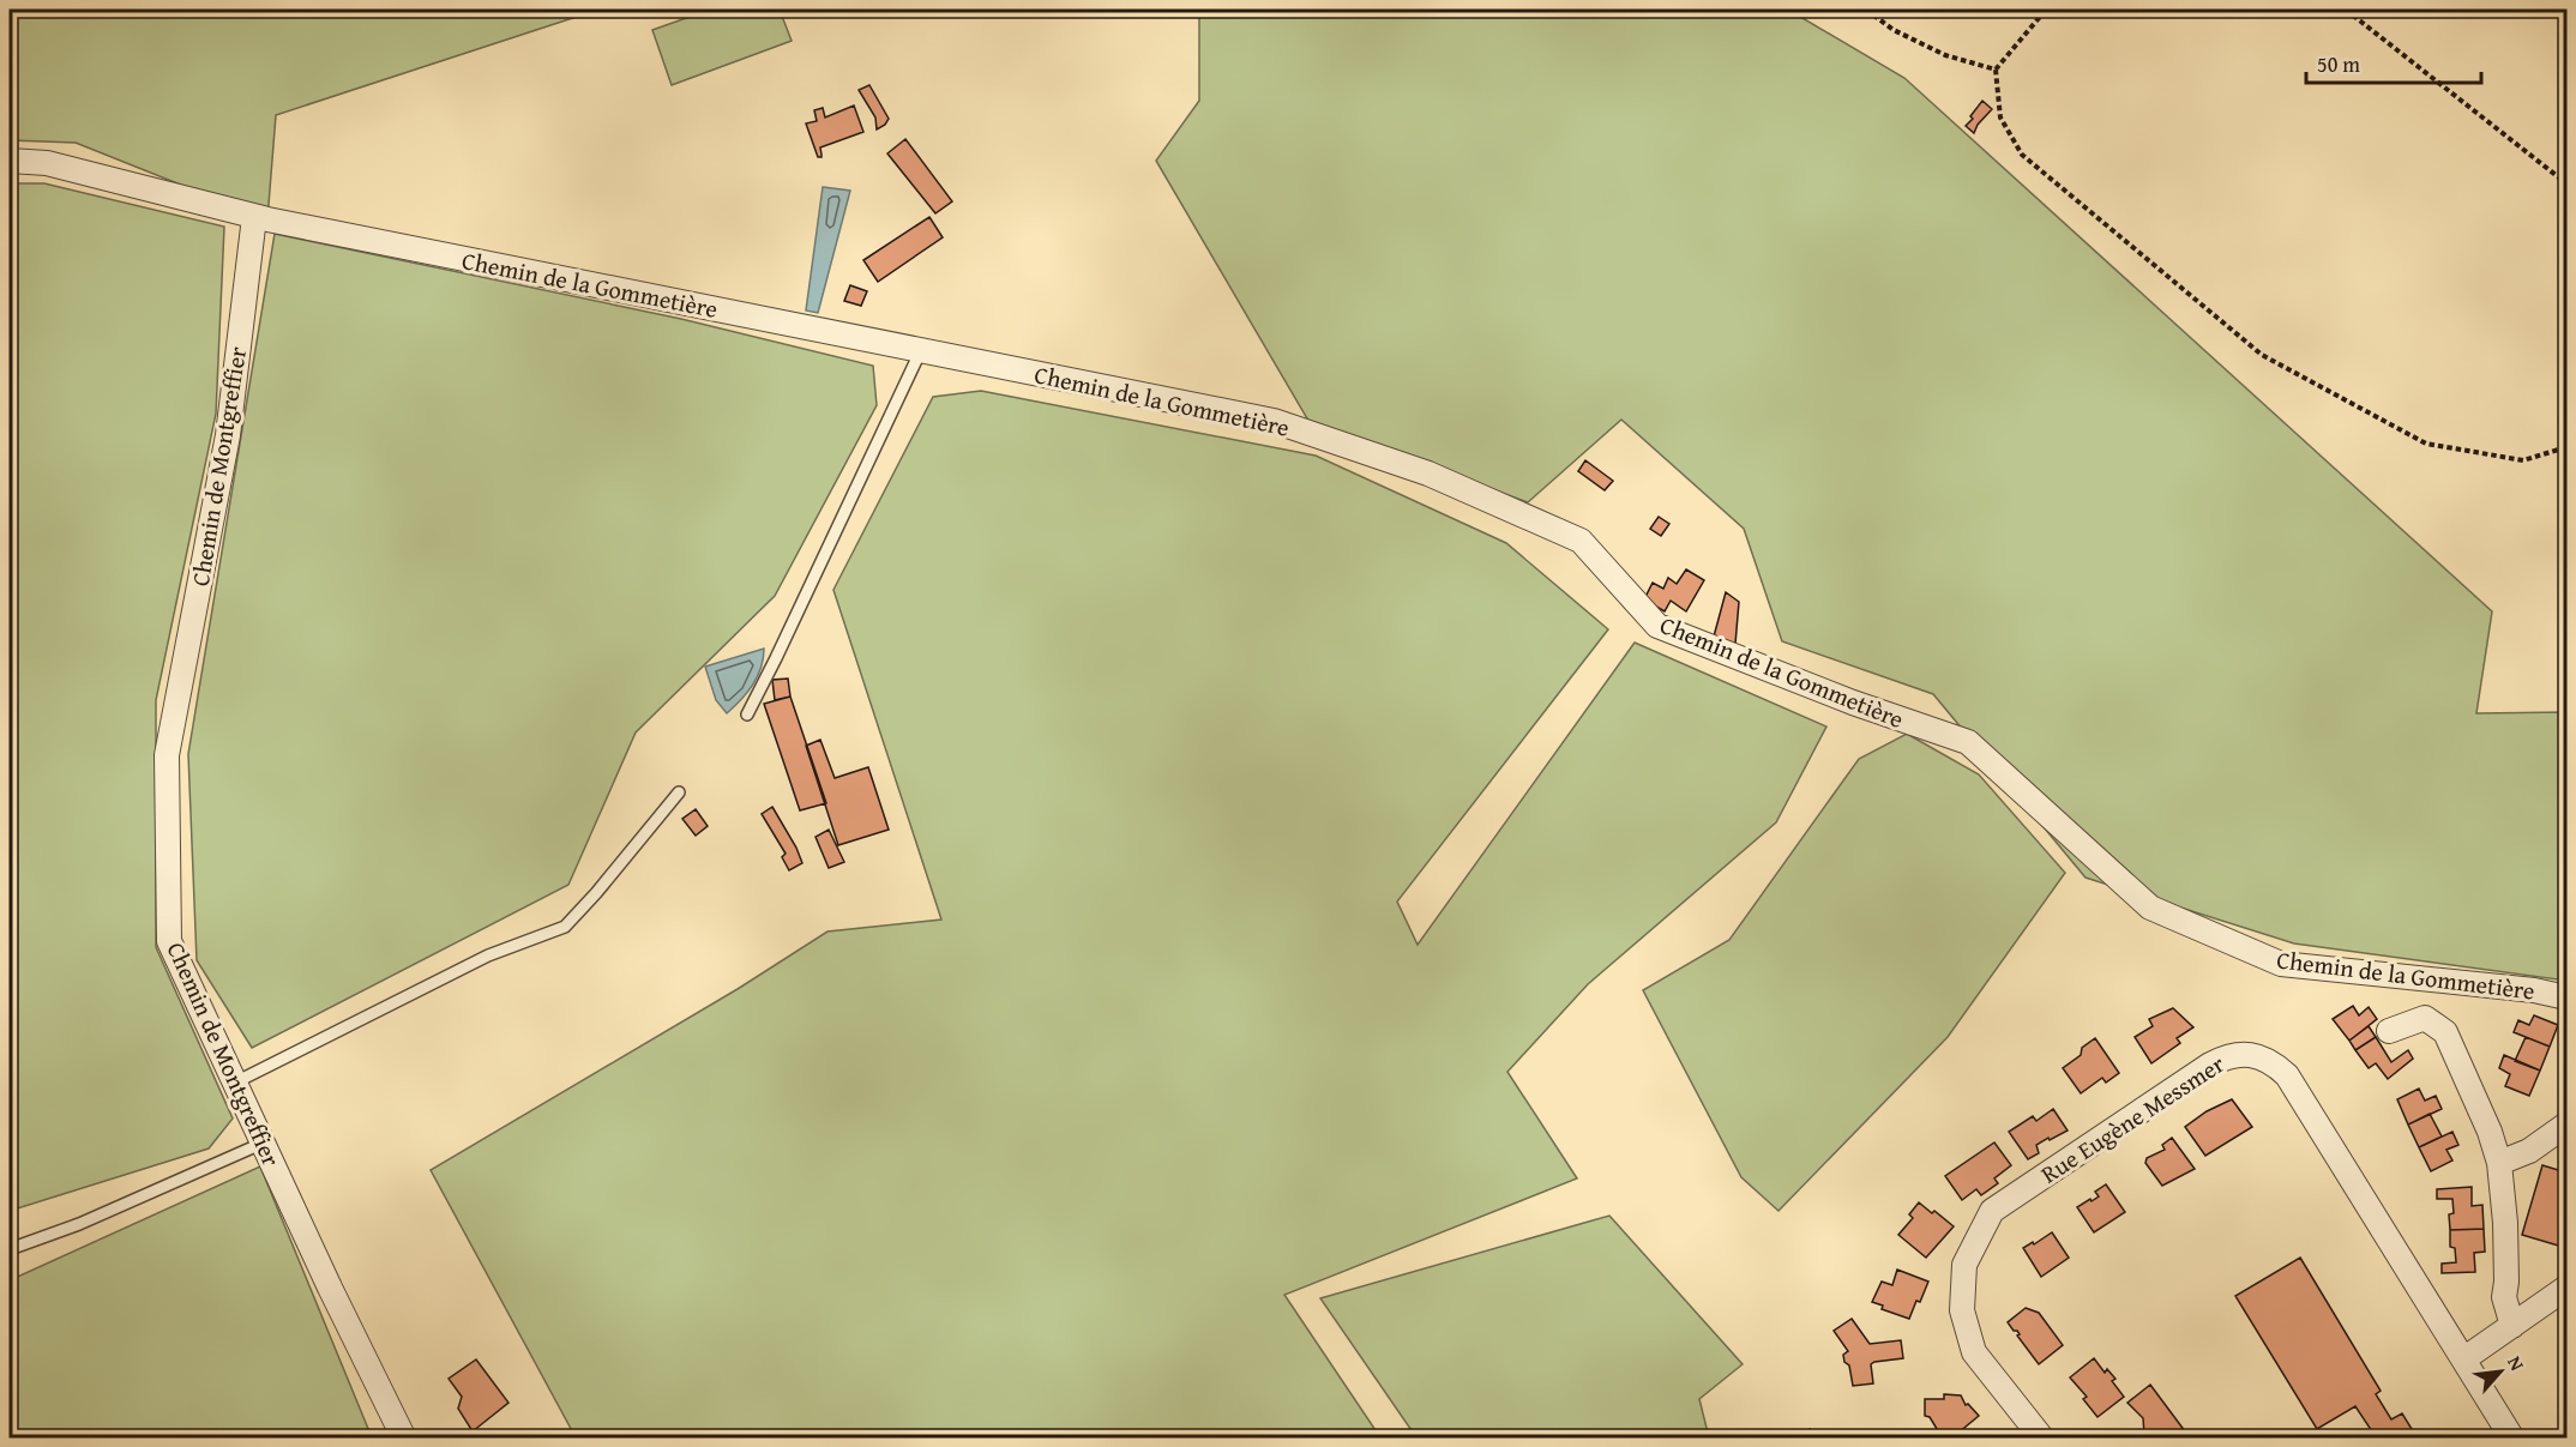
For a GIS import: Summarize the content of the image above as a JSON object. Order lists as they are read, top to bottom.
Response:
{
  "streets": {
    "street": ["Chemin de la Gommetière", "Chemin de Montgreffier", "Rue Eugène Messmer"]
  },
  "crossings": [
    ["Chemin de la Gommetière", "Chemin de Montgreffier"]
  ],
  "scale_bar": "50 m",
  "north": "top right"
}
